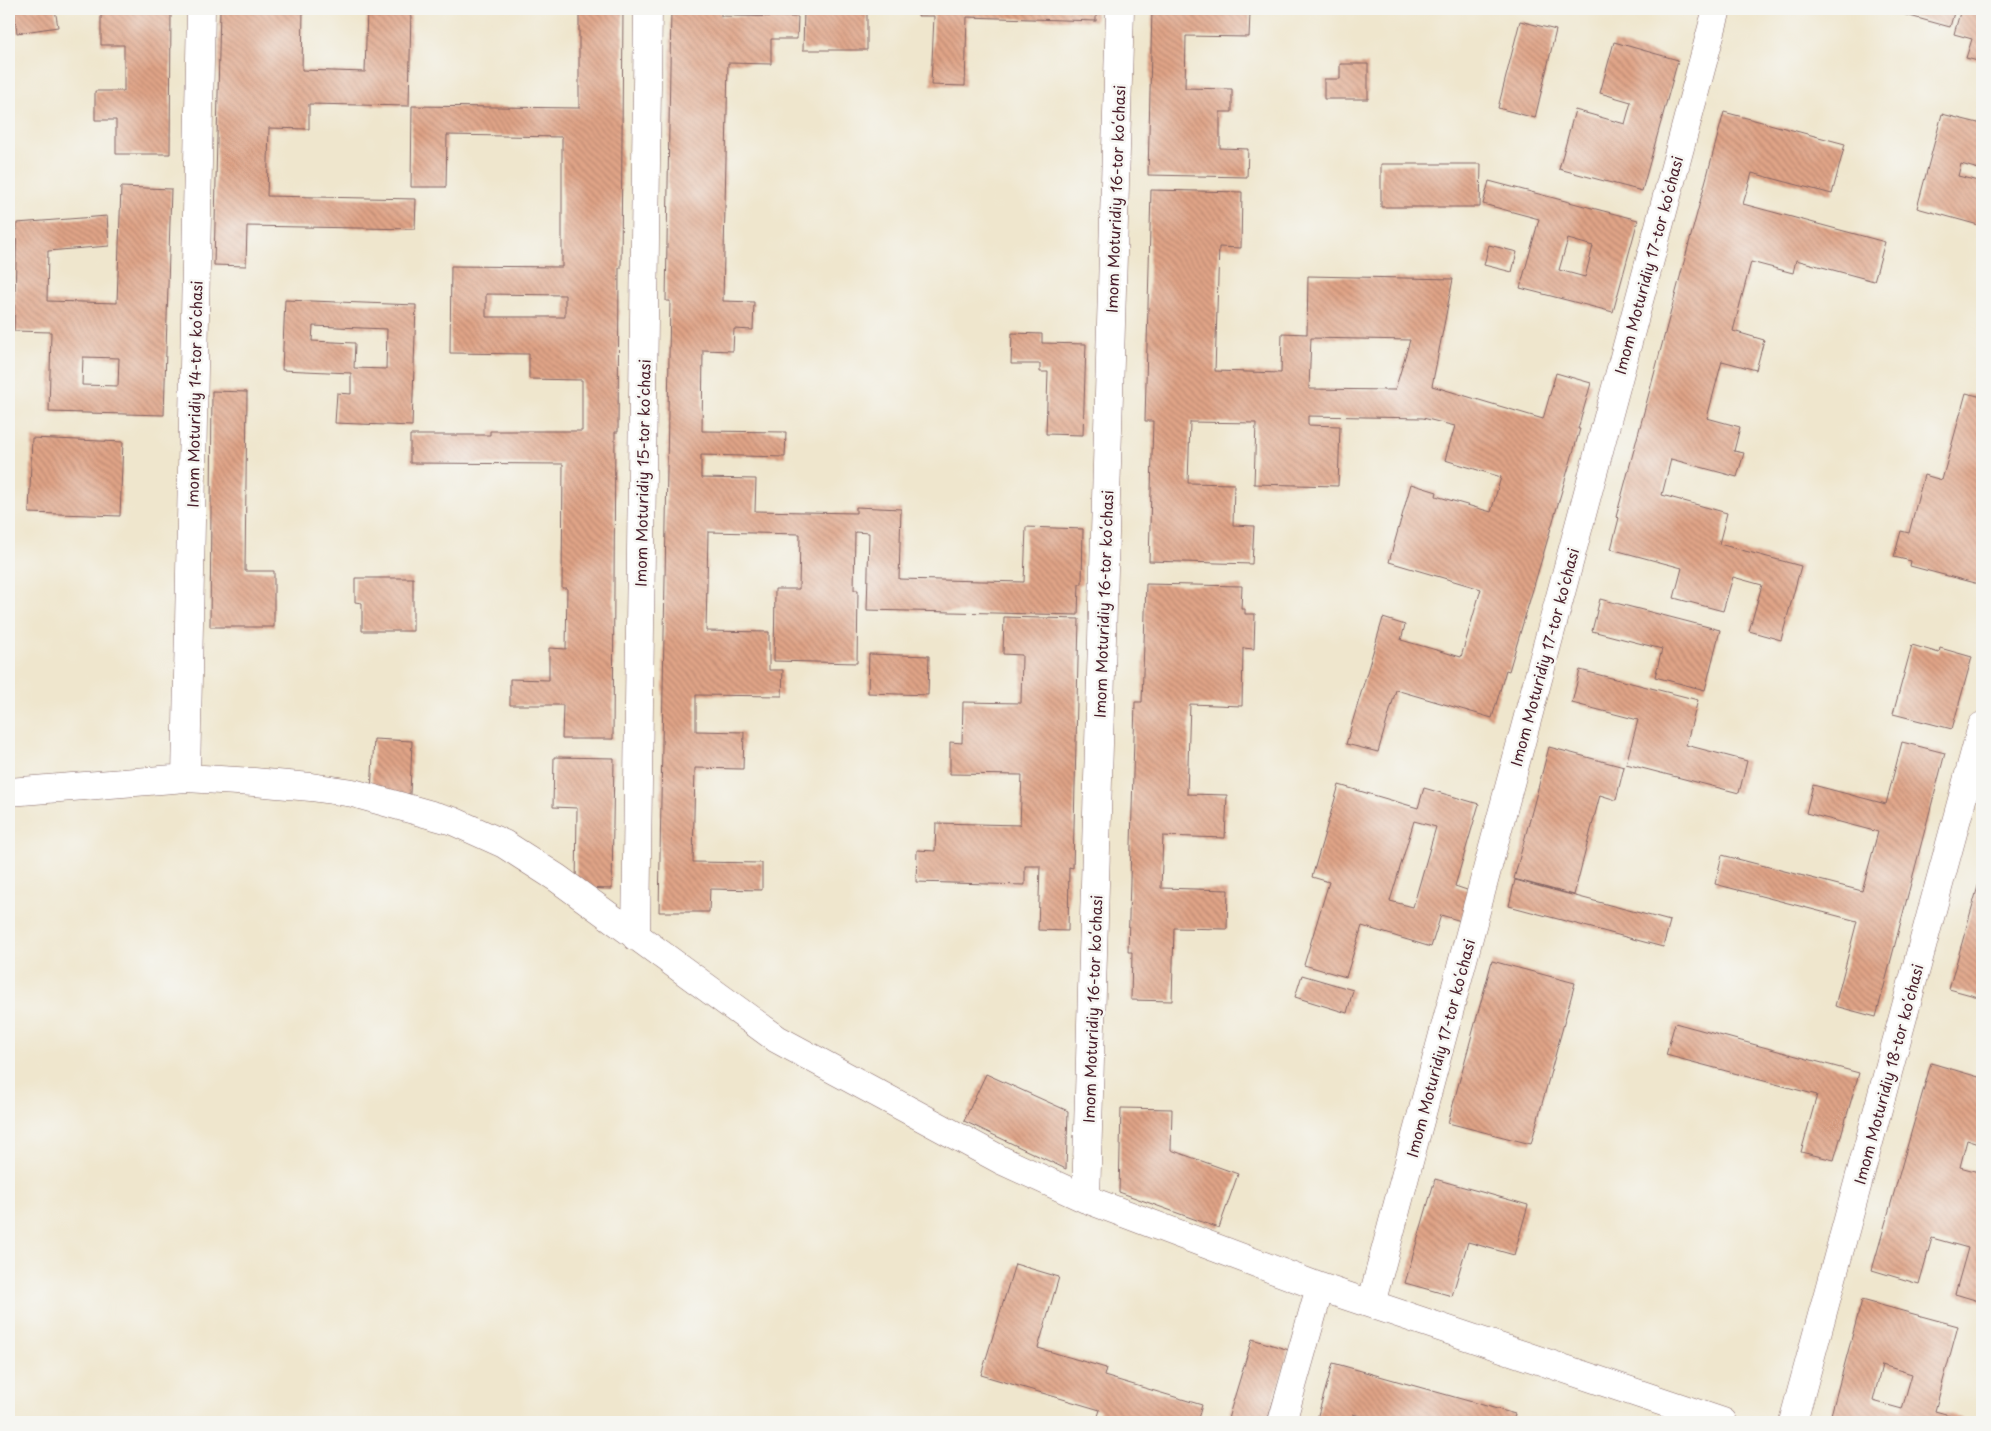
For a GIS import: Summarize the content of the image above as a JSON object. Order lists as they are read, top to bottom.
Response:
{
  "streets": {
    "street": [
      "Imom Moturidiy 16-tor koʻchasi",
      "Imom Moturidiy 17-tor koʻchasi",
      "Imom Moturidiy 14-tor koʻchasi",
      "Imom Moturidiy 15-tor koʻchasi",
      "Imom Moturidiy 18-tor koʻchasi"
    ]
  }
}
